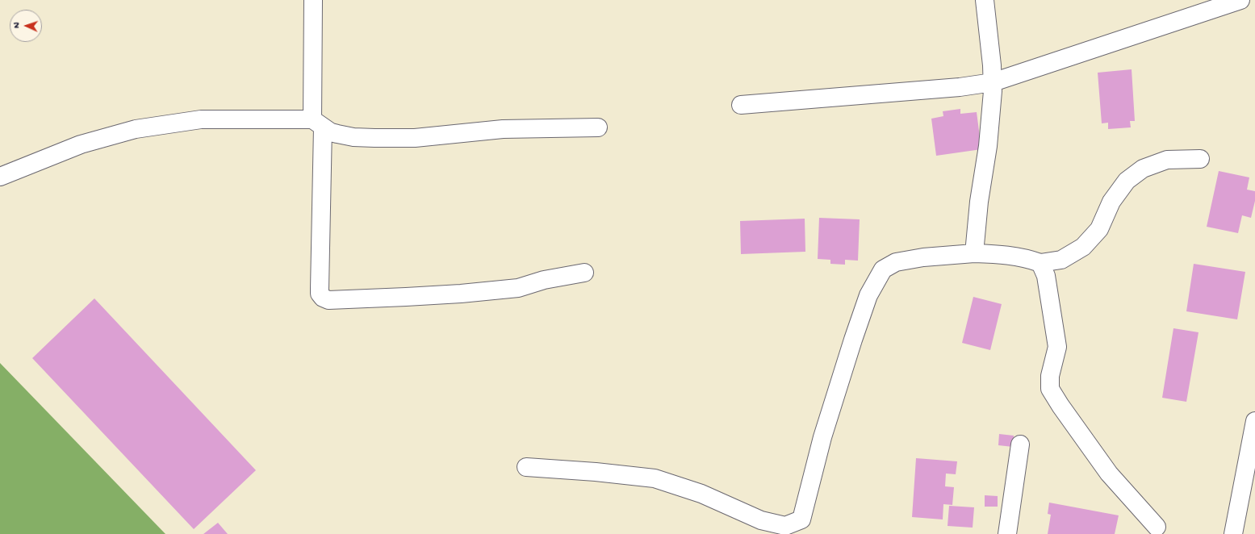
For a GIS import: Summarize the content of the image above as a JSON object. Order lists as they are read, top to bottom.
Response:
{
  "north": "left"
}
